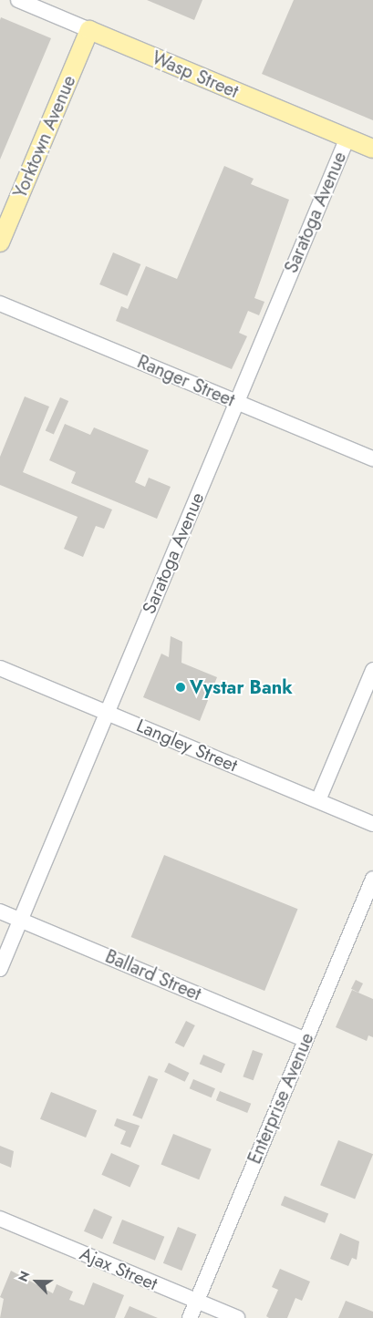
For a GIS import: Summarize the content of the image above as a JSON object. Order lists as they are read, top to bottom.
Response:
{
  "streets": {
    "main road": ["Wasp Street", "Yorktown Avenue"],
    "street": [
      "Saratoga Avenue",
      "Ranger Street",
      "Langley Street",
      "Ballard Street",
      "Enterprise Avenue",
      "Ajax Street"
    ]
  },
  "crossings": [
    ["Wasp Street", "Yorktown Avenue"],
    ["Wasp Street", "Saratoga Avenue"],
    ["Saratoga Avenue", "Ranger Street"],
    ["Saratoga Avenue", "Langley Street"],
    ["Saratoga Avenue", "Ballard Street"],
    ["Ballard Street", "Enterprise Avenue"],
    ["Enterprise Avenue", "Ajax Street"]
  ],
  "places": ["Vystar Bank"],
  "north": "top left"
}
